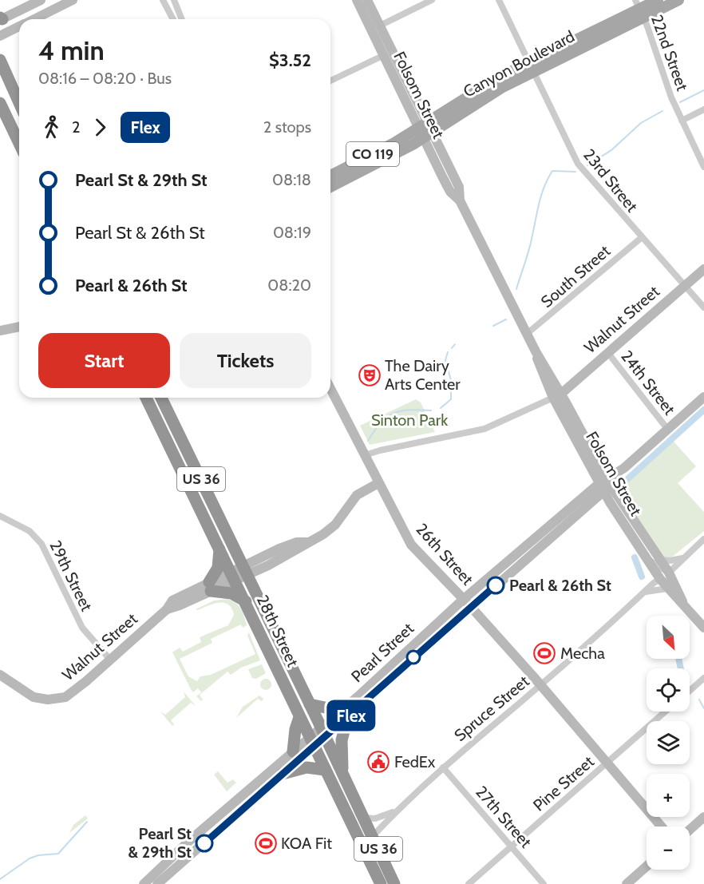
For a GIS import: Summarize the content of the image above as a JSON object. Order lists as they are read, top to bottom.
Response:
{
  "streets": {
    "highway": ["US 36", "28th Street"],
    "main road": [
      "Canyon Boulevard",
      "Folsom Street",
      "CO 119",
      "Walnut Street",
      "26th Street",
      "Pearl Street"
    ],
    "street": [
      "22nd Street",
      "23rd Street",
      "South Street",
      "24th Street",
      "29th Street",
      "Spruce Street",
      "Pine Street",
      "27th Street"
    ]
  },
  "crossings": [
    ["22nd Street", "Canyon Boulevard"],
    ["Canyon Boulevard", "Folsom Street"],
    ["Canyon Boulevard", "23rd Street"],
    ["Folsom Street", "South Street"],
    ["Folsom Street", "Walnut Street"],
    ["Folsom Street", "Pearl Street"],
    ["Folsom Street", "Spruce Street"],
    ["23rd Street", "South Street"],
    ["23rd Street", "Walnut Street"],
    ["Walnut Street", "24th Street"],
    ["Walnut Street", "26th Street"],
    ["Walnut Street", "29th Street"],
    ["Walnut Street", "28th Street"],
    ["24th Street", "Pearl Street"],
    ["26th Street", "Pearl Street"],
    ["26th Street", "Spruce Street"],
    ["26th Street", "Pine Street"],
    ["28th Street", "Pearl Street"],
    ["28th Street", "Spruce Street"],
    ["Spruce Street", "27th Street"],
    ["Pine Street", "27th Street"]
  ],
  "parks": ["Sinton Park"],
  "places": {
    "theatre": ["The Dairy Arts Center"],
    "other": ["Pearl & 26th St", "Pearl St & 29th St"],
    "sports": ["Mecha", "KOA Fit"],
    "public building": ["FedEx"]
  },
  "lines": ["bus line Flex"],
  "north": "bottom right",
  "page": {
    "on_map": "Flex",
    "heading": ["4 min", "08:16 – 08:20 · Bus", "$3.52"],
    "legs": ["2", "Flex", "2 stops"],
    "list": [
      {
        "name": "Pearl St & 29th St",
        "value": "08:18"
      },
      {
        "name": "Pearl St & 26th St",
        "value": "08:19"
      },
      {
        "name": "Pearl & 26th St",
        "value": "08:20"
      }
    ],
    "buttons": ["Start", "Tickets"],
    "map_buttons": ["+", "−"]
  }
}
